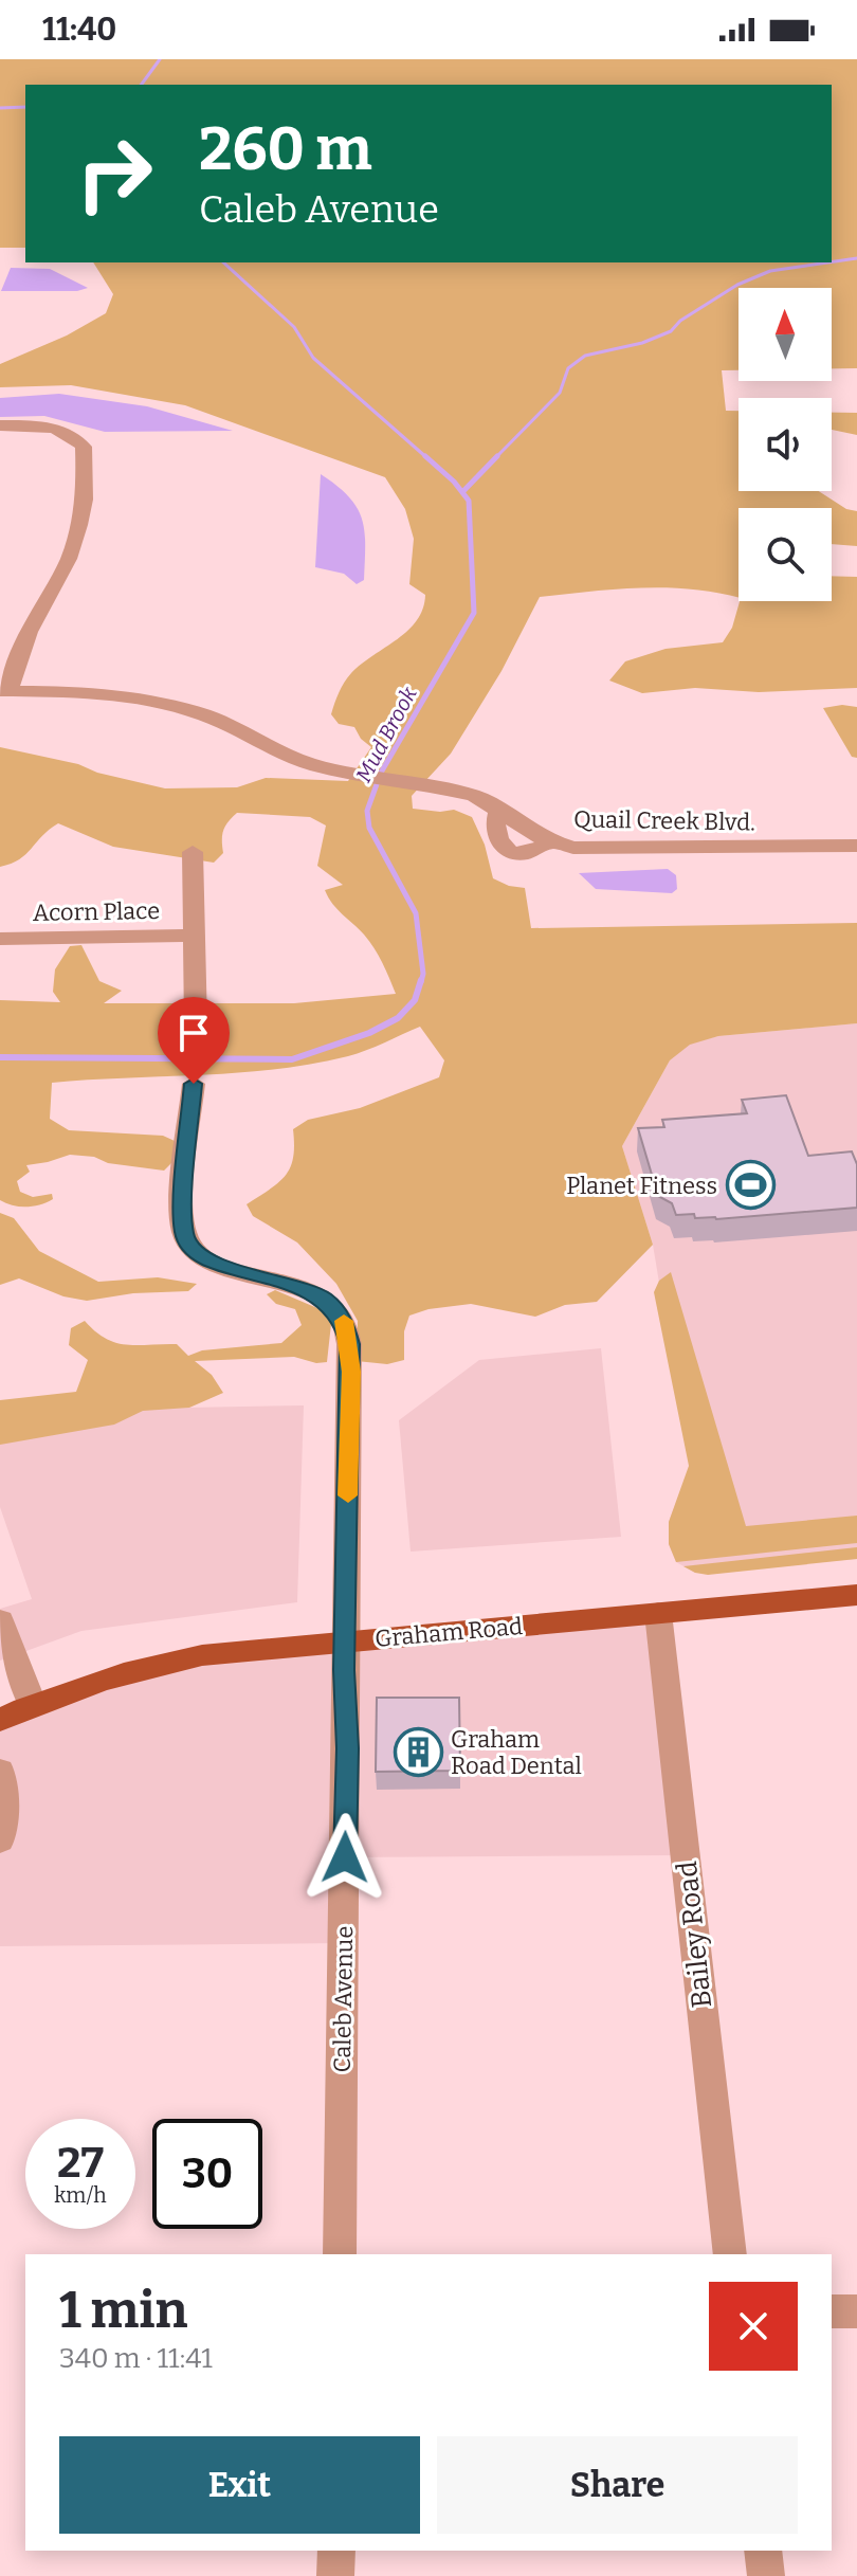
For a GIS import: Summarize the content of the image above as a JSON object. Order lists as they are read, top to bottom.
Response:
{
  "streets": {
    "main road": ["Graham Road"],
    "street": [
      "Quail Creek Blvd.",
      "Acorn Place",
      "Bailey Road",
      "Caleb Avenue"
    ]
  },
  "crossings": [
    ["Graham Road", "Bailey Road"],
    ["Graham Road", "Caleb Avenue"]
  ],
  "water": ["Mud Brook"],
  "places": {
    "sports": ["Planet Fitness"],
    "building": ["Graham Road Dental"]
  },
  "north": "top",
  "page": {
    "status": "11:40",
    "turn": ["260 m", "Caleb Avenue"],
    "speed": "27 km/h",
    "limit": "30",
    "heading": ["1 min", "340 m · 11:41"],
    "buttons": ["Exit", "Share"]
  }
}
